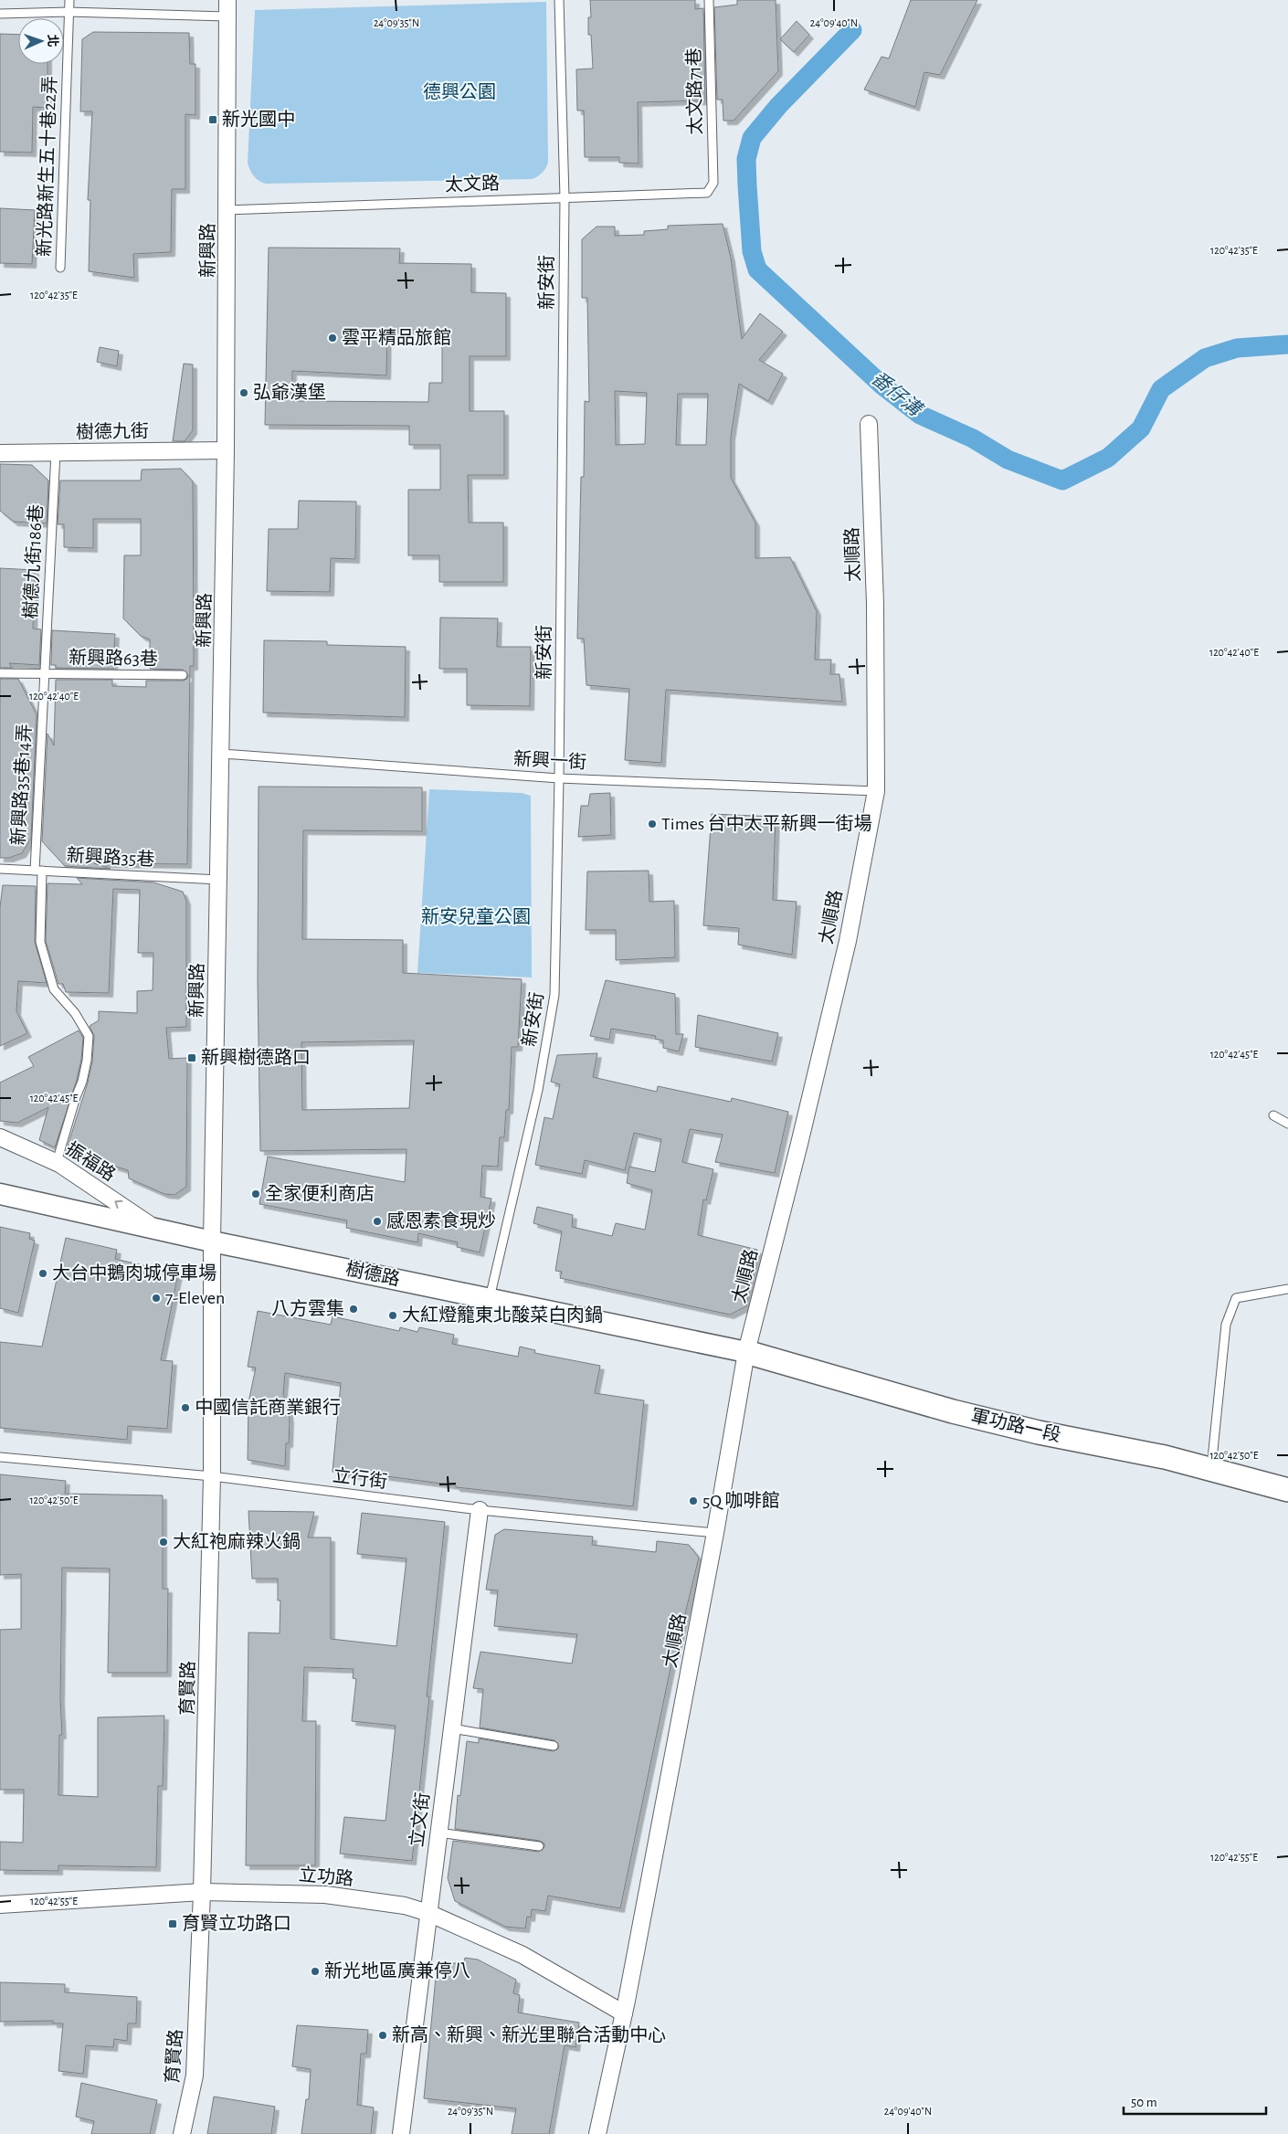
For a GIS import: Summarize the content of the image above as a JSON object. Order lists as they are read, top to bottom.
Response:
{
  "streets": {
    "main road": ["軍功路一段"],
    "street": [
      "新興路",
      "樹德九街",
      "太順路",
      "振福路",
      "樹德路",
      "育賢路",
      "立文街",
      "立功路"
    ],
    "lane": [
      "太文路71巷",
      "新光路新生五十巷22弄",
      "太文路",
      "新安街",
      "樹德九街186巷",
      "新興路63巷",
      "新興一街",
      "新興路35巷14弄",
      "新興路35巷",
      "立行街"
    ]
  },
  "crossings": [
    ["太文路71巷", "太文路"],
    ["太文路", "新興路"],
    ["太文路", "新安街"],
    ["新興路", "樹德九街"],
    ["新興路", "新興一街"],
    ["新興路", "新興路35巷"],
    ["新興路", "樹德路"],
    ["新興路", "育賢路"],
    ["新安街", "新興一街"],
    ["新安街", "樹德路"],
    ["樹德九街", "樹德九街186巷"],
    ["太順路", "新興一街"],
    ["太順路", "樹德路"],
    ["太順路", "軍功路一段"],
    ["太順路", "立行街"],
    ["太順路", "立功路"],
    ["樹德九街186巷", "新興路63巷"],
    ["樹德九街186巷", "新興路35巷14弄"],
    ["新興路63巷", "新興路35巷14弄"],
    ["新興路35巷14弄", "新興路35巷"],
    ["新興路35巷14弄", "振福路"],
    ["振福路", "樹德路"],
    ["樹德路", "軍功路一段"],
    ["樹德路", "育賢路"],
    ["立行街", "育賢路"],
    ["立行街", "立文街"],
    ["育賢路", "立功路"],
    ["立文街", "立功路"]
  ],
  "one_way": ["振福路"],
  "water": ["番仔溝"],
  "parks": ["德興公園", "新安兒童公園"],
  "places": {
    "transit": ["新光國中", "新興樹德路口", "育賢立功路口"],
    "other": [
      "雲平精品旅館",
      "弘爺漢堡",
      "Times 台中太平新興一街場",
      "全家便利商店",
      "感恩素食現炒",
      "大台中鵝肉城停車場",
      "7-Eleven",
      "八方雲集",
      "大紅燈籠東北酸菜白肉鍋",
      "中國信託商業銀行",
      "5Q 咖啡館",
      "大紅袍麻辣火鍋",
      "新光地區廣兼停八",
      "新高、新興、新光里聯合活動中心"
    ]
  },
  "scale_bar": "50 m",
  "north": "right",
  "coordinates": [
    "24°09'35\"N",
    "24°09'40\"N",
    "120°42'35\"E",
    "120°42'40\"E",
    "120°42'45\"E",
    "120°42'50\"E",
    "120°42'55\"E"
  ]
}
